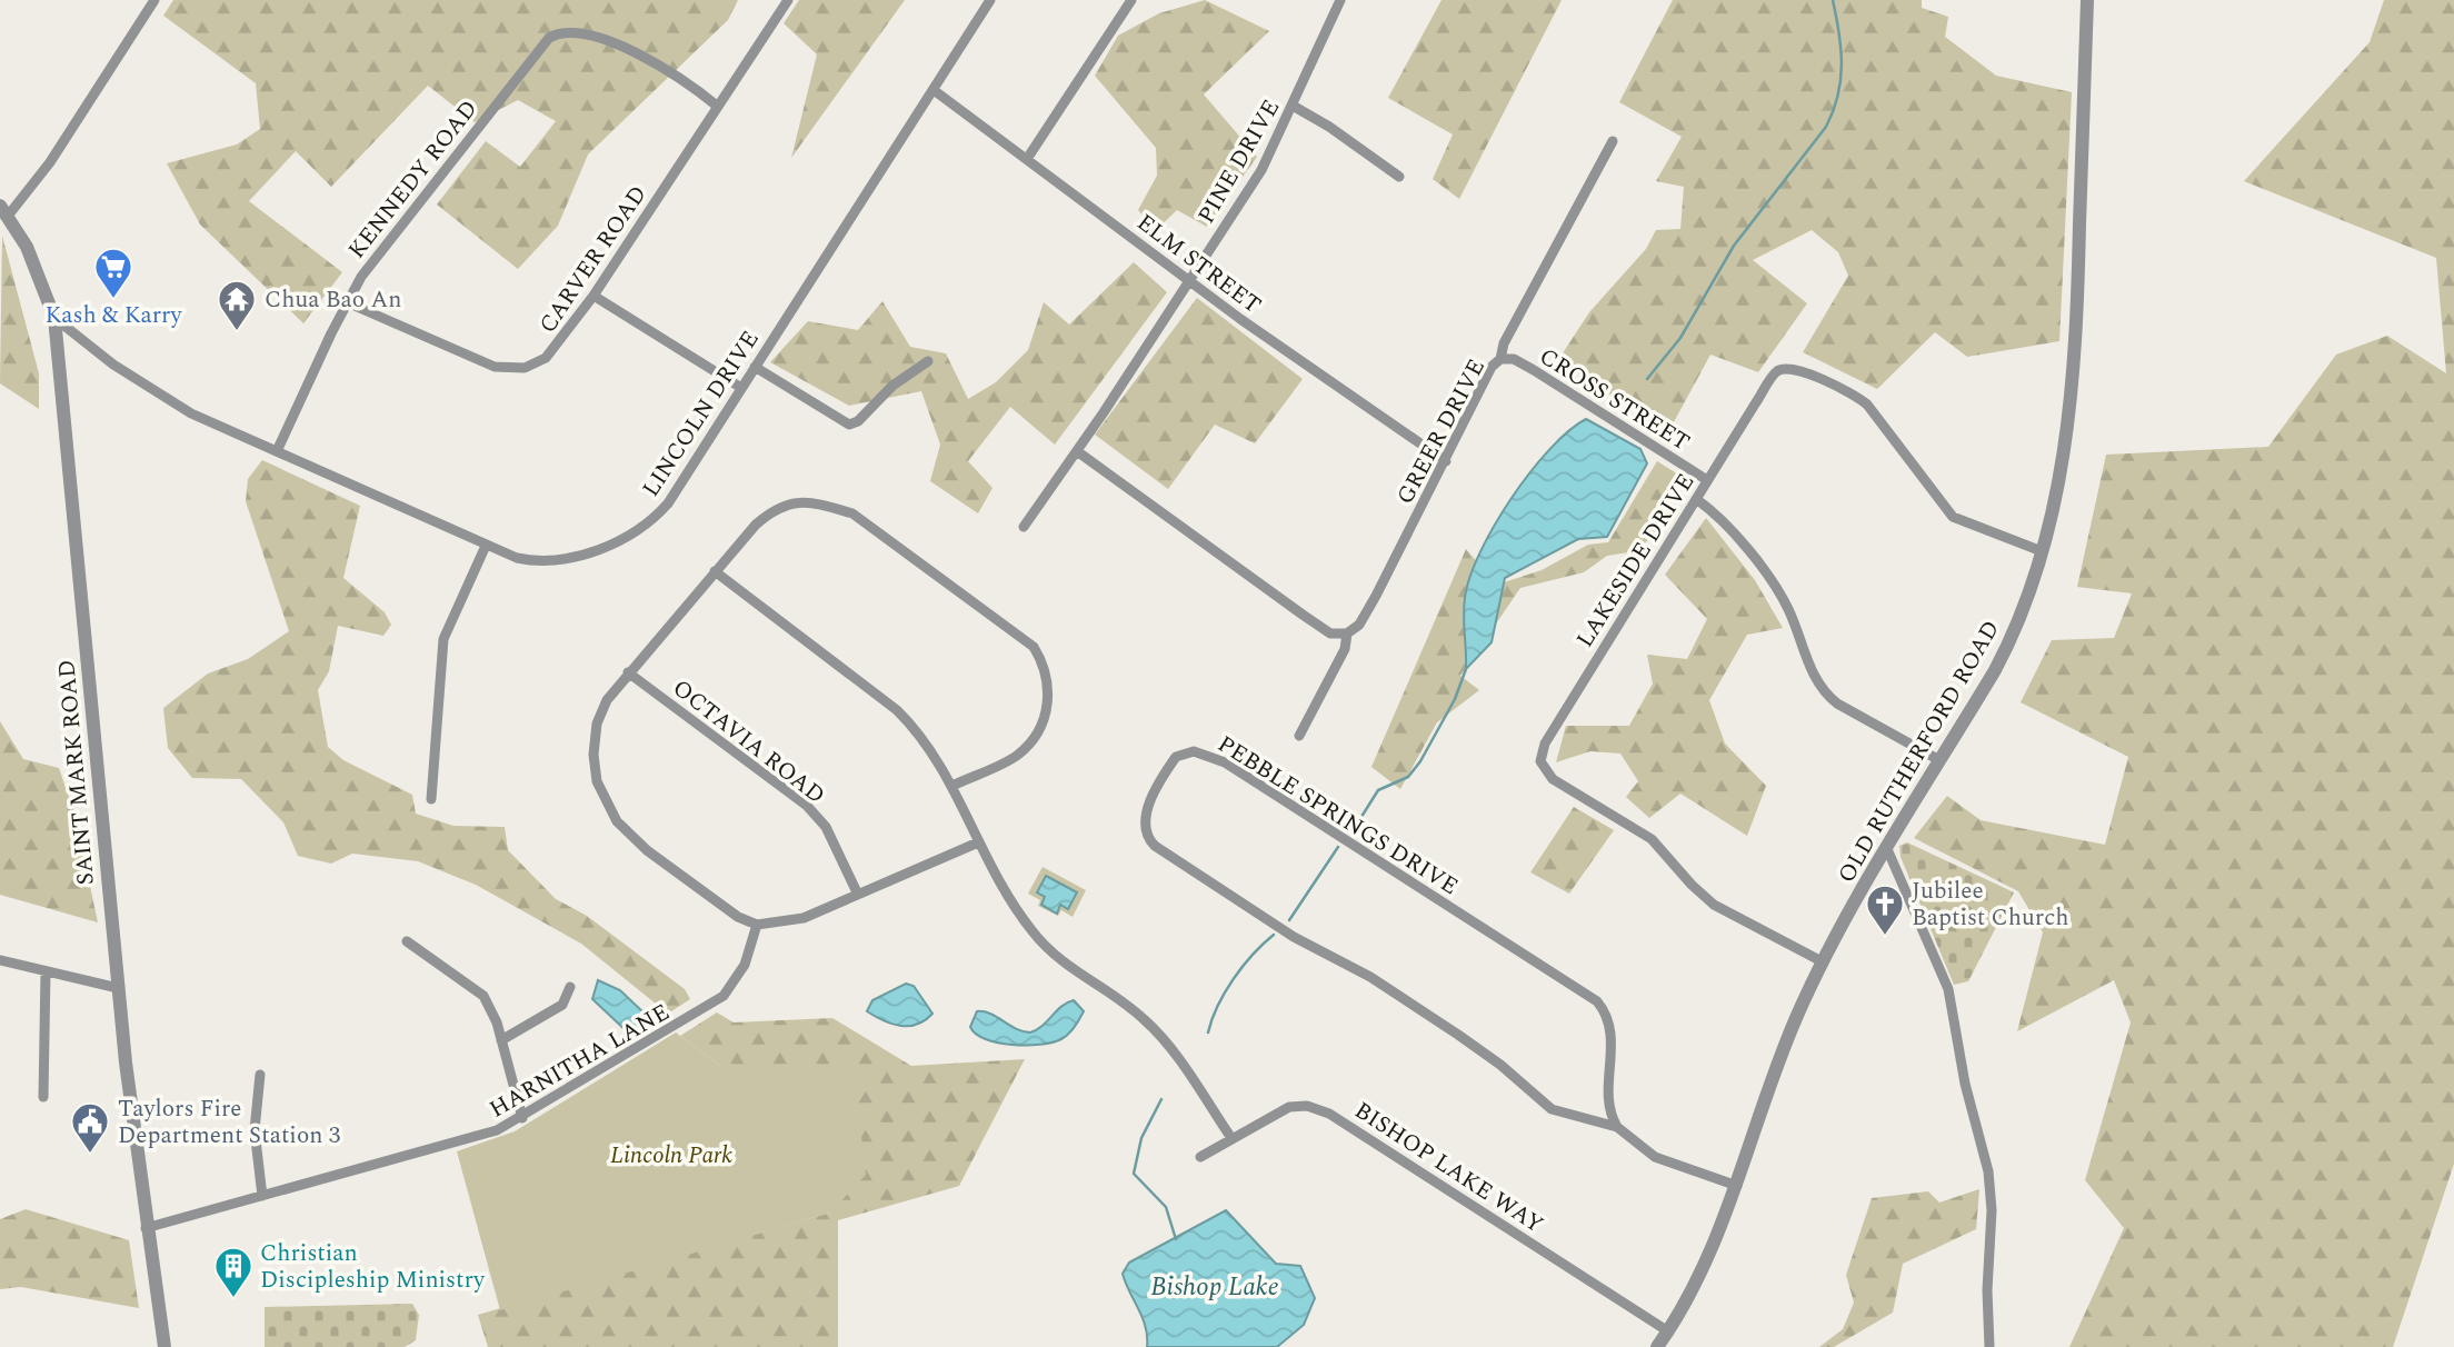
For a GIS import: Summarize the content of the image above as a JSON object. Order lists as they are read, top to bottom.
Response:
{
  "streets": {
    "street": [
      "PINE DRIVE",
      "KENNEDY ROAD",
      "CARVER ROAD",
      "ELM STREET",
      "CROSS STREET",
      "LINCOLN DRIVE",
      "GREER DRIVE",
      "LAKESIDE DRIVE",
      "OCTAVIA ROAD",
      "OLD RUTHERFORD ROAD",
      "SAINT MARK ROAD",
      "PEBBLE SPRINGS DRIVE",
      "HARNITHA LANE",
      "BISHOP LAKE WAY"
    ]
  },
  "crossings": [
    ["PINE DRIVE", "ELM STREET"],
    ["KENNEDY ROAD", "CARVER ROAD"],
    ["KENNEDY ROAD", "LINCOLN DRIVE"],
    ["ELM STREET", "LINCOLN DRIVE"],
    ["ELM STREET", "GREER DRIVE"],
    ["CROSS STREET", "GREER DRIVE"],
    ["CROSS STREET", "LAKESIDE DRIVE"],
    ["LINCOLN DRIVE", "SAINT MARK ROAD"],
    ["LAKESIDE DRIVE", "OLD RUTHERFORD ROAD"],
    ["OLD RUTHERFORD ROAD", "PEBBLE SPRINGS DRIVE"],
    ["OLD RUTHERFORD ROAD", "BISHOP LAKE WAY"],
    ["SAINT MARK ROAD", "HARNITHA LANE"]
  ],
  "water": ["Bishop Lake"],
  "parks": ["Lincoln Park"],
  "places": {
    "supermarket": ["Kash & Karry"],
    "temple": ["Chua Bao An"],
    "church": ["Jubilee Baptist Church"],
    "public building": ["Taylors Fire Department Station 3"],
    "building": ["Christian Discipleship Ministry"]
  }
}
